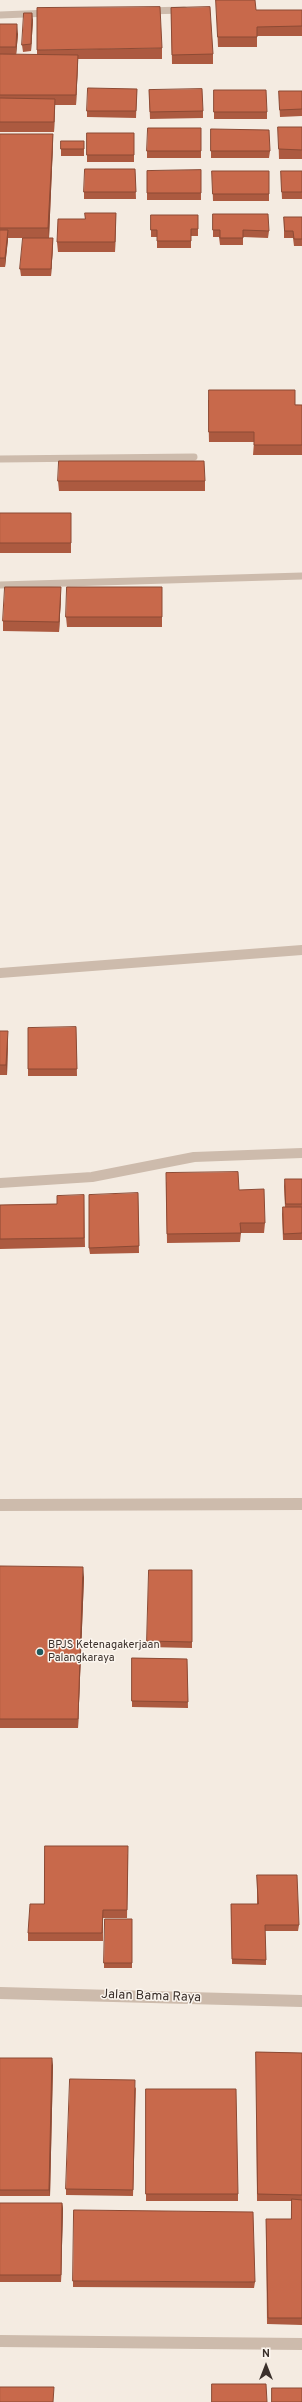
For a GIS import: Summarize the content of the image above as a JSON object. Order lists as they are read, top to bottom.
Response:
{
  "streets": {
    "street": ["Jalan Bama Raya"]
  },
  "places": ["BPJS Ketenagakerjaan Palangkaraya"],
  "north": "top"
}
